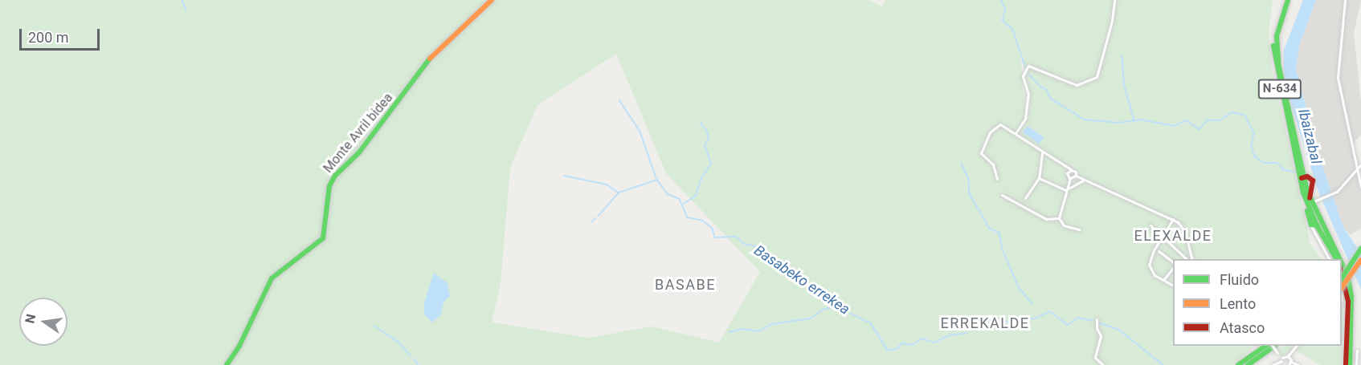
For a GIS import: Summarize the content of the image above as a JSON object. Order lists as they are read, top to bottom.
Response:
{
  "streets": {
    "main road": ["N-634", "Monte Avril bidea"]
  },
  "districts": ["ELEXALDE", "BASABE", "ERREKALDE"],
  "water": ["Ibaizabal", "Basabeko errekea"],
  "legend": ["Fluido", "Lento", "Atasco"],
  "scale_bar": "200 m",
  "north": "left"
}
